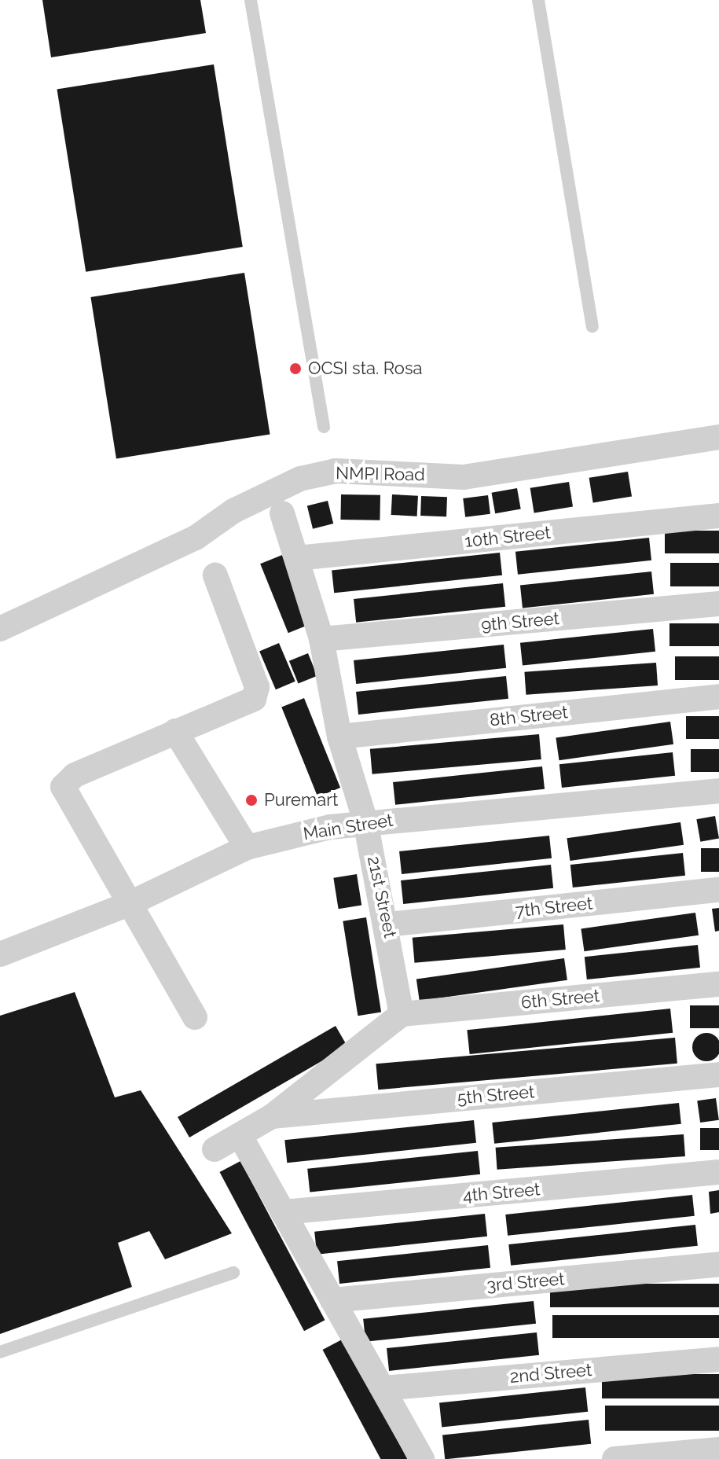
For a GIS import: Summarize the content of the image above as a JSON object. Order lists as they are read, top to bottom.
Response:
{
  "streets": {
    "street": [
      "NMPI Road",
      "10th Street",
      "9th Street",
      "8th Street",
      "Main Street",
      "21st Street",
      "7th Street",
      "6th Street",
      "5th Street",
      "4th Street",
      "3rd Street",
      "2nd Street"
    ]
  },
  "crossings": [
    ["10th Street", "21st Street"],
    ["9th Street", "21st Street"],
    ["8th Street", "21st Street"],
    ["Main Street", "21st Street"],
    ["21st Street", "7th Street"],
    ["21st Street", "6th Street"]
  ],
  "places": ["OCSI sta. Rosa", "Puremart"]
}
